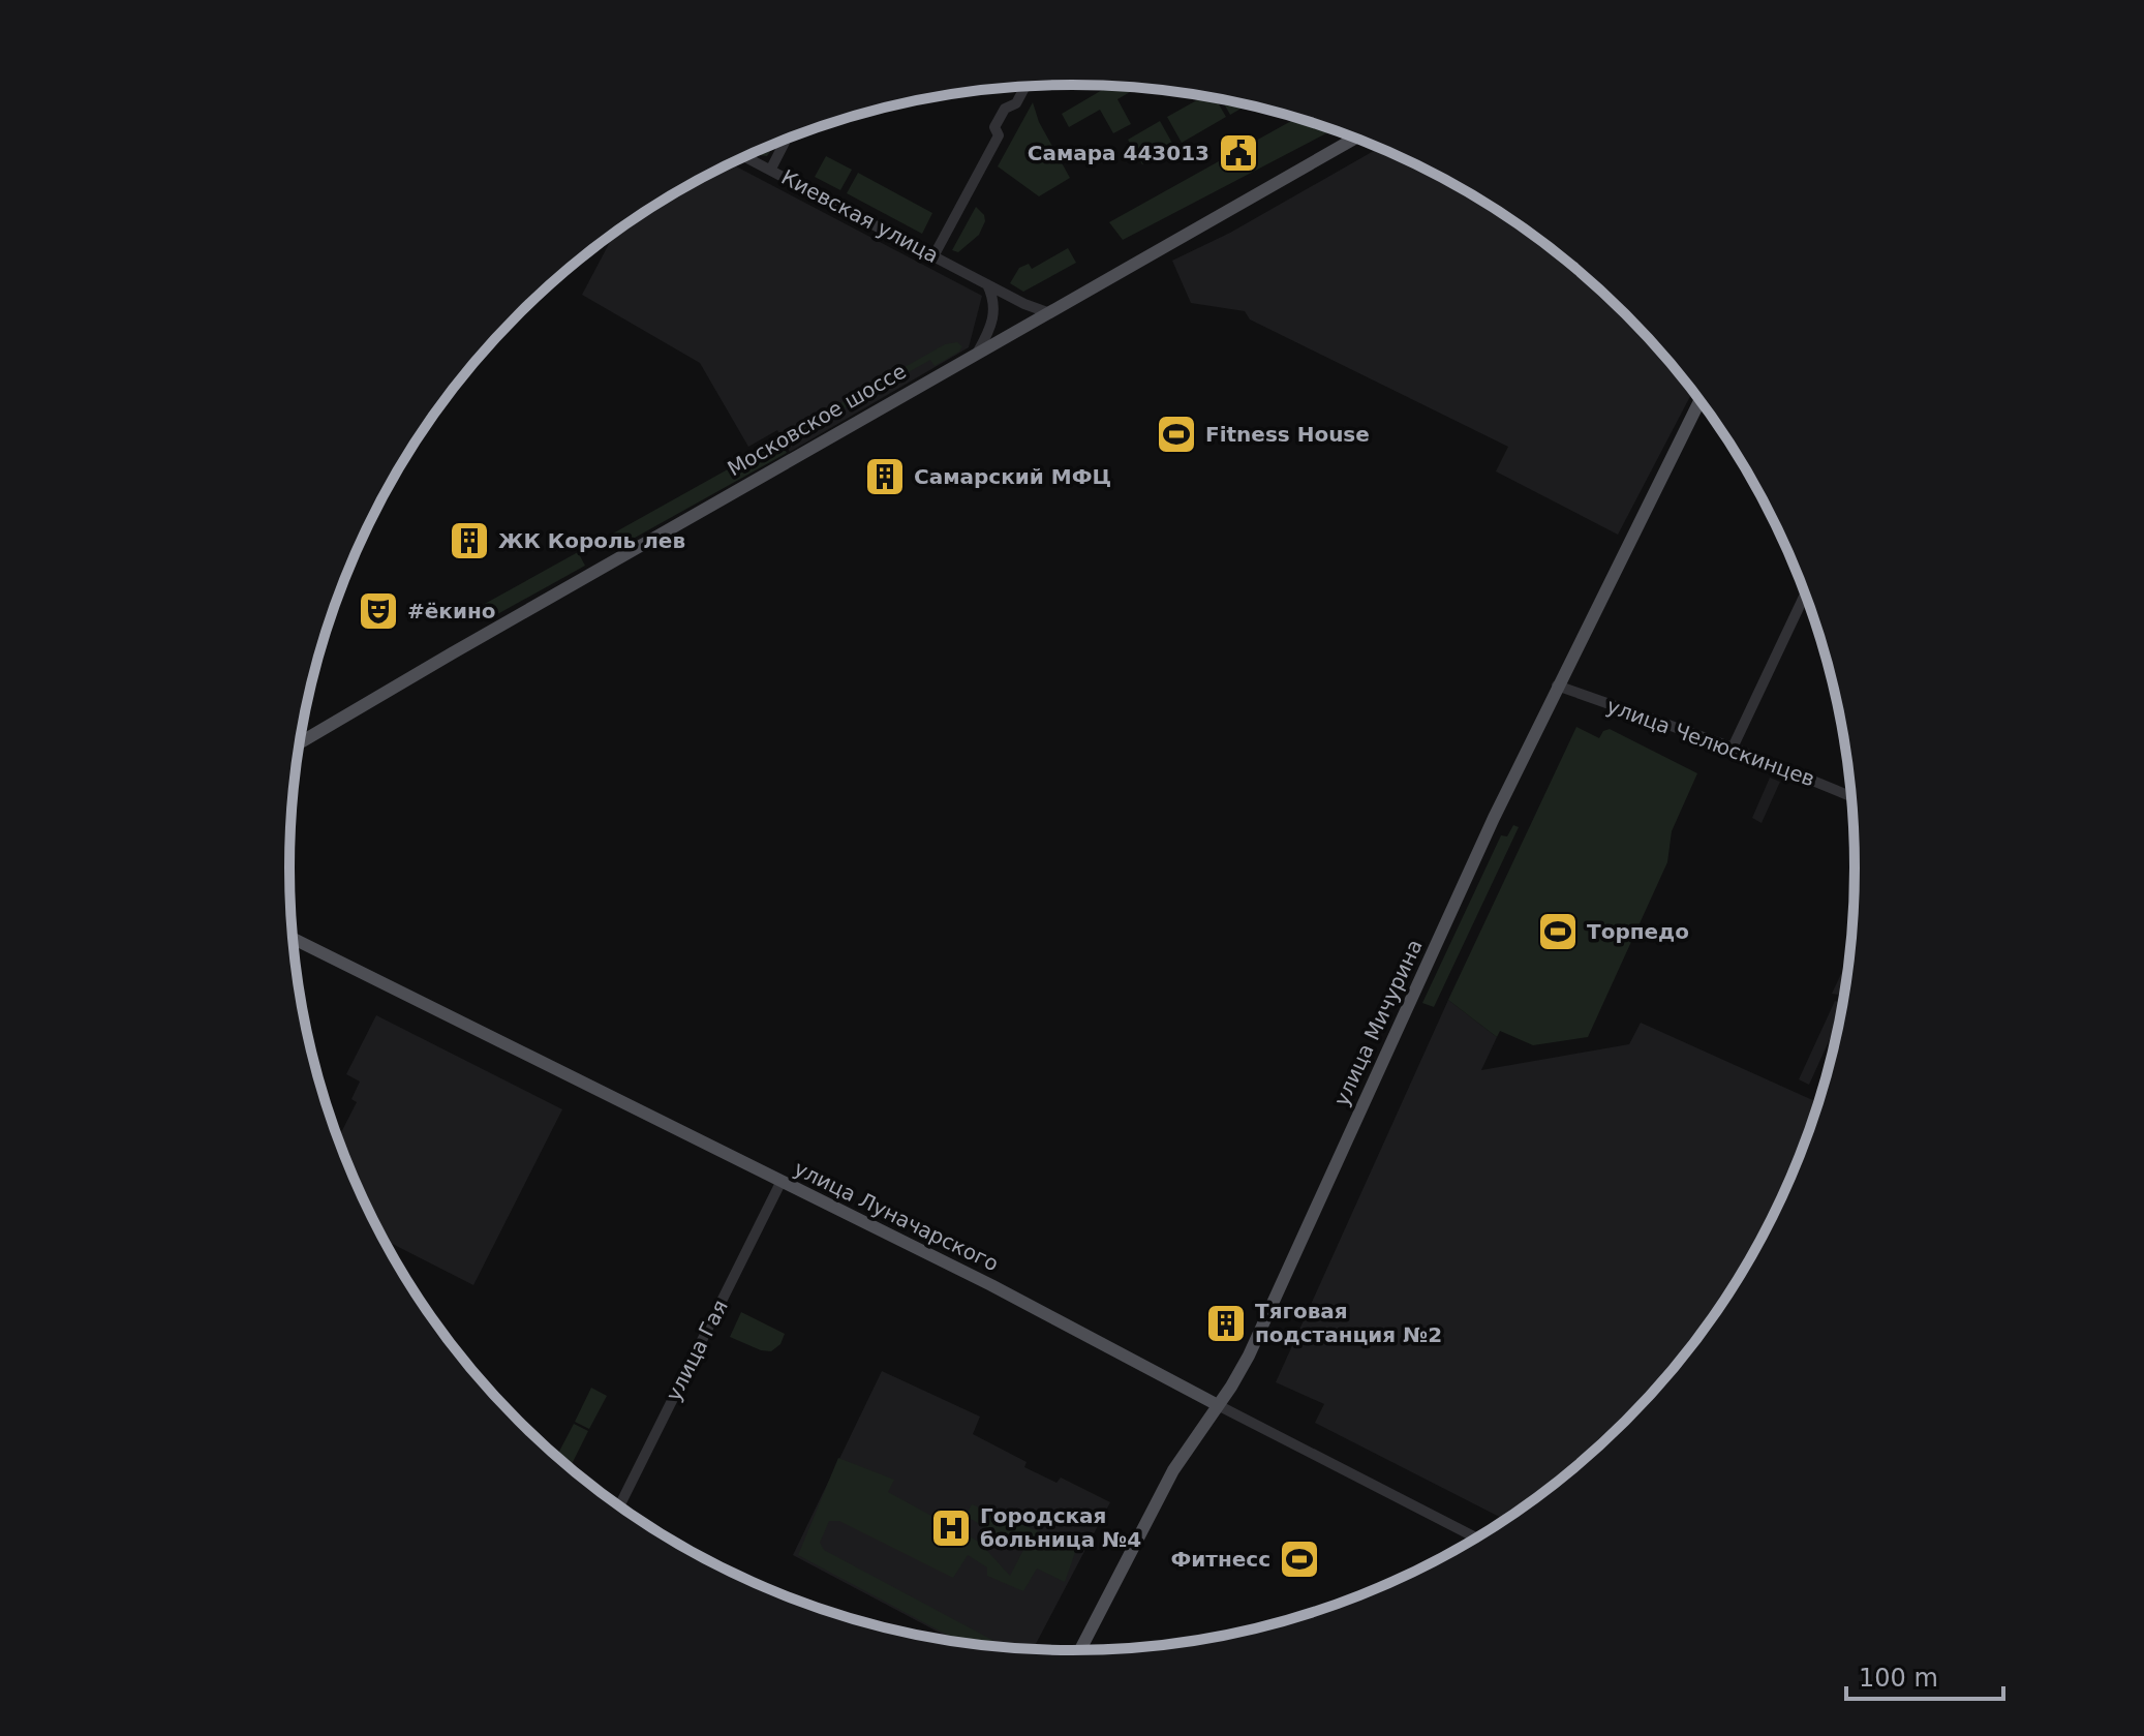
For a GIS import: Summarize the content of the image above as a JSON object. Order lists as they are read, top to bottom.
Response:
{
  "streets": {
    "main road": ["Московское шоссе", "улица Мичурина", "улица Луначарского"],
    "street": ["Киевская улица", "улица Челюскинцев", "улица Гая"]
  },
  "crossings": [
    ["Киевская улица", "Московское шоссе"],
    ["улица Челюскинцев", "улица Мичурина"],
    ["улица Мичурина", "улица Луначарского"],
    ["улица Луначарского", "улица Гая"]
  ],
  "places": {
    "public building": ["Самара 443013"],
    "sports": ["Fitness House", "Торпедо", "Фитнесс"],
    "building": ["Самарский МФЦ", "ЖК Король лев", "Тяговая подстанция №2"],
    "theatre": ["#ёкино"],
    "hospital": ["Городская больница №4"]
  },
  "scale_bar": "100 m"
}
